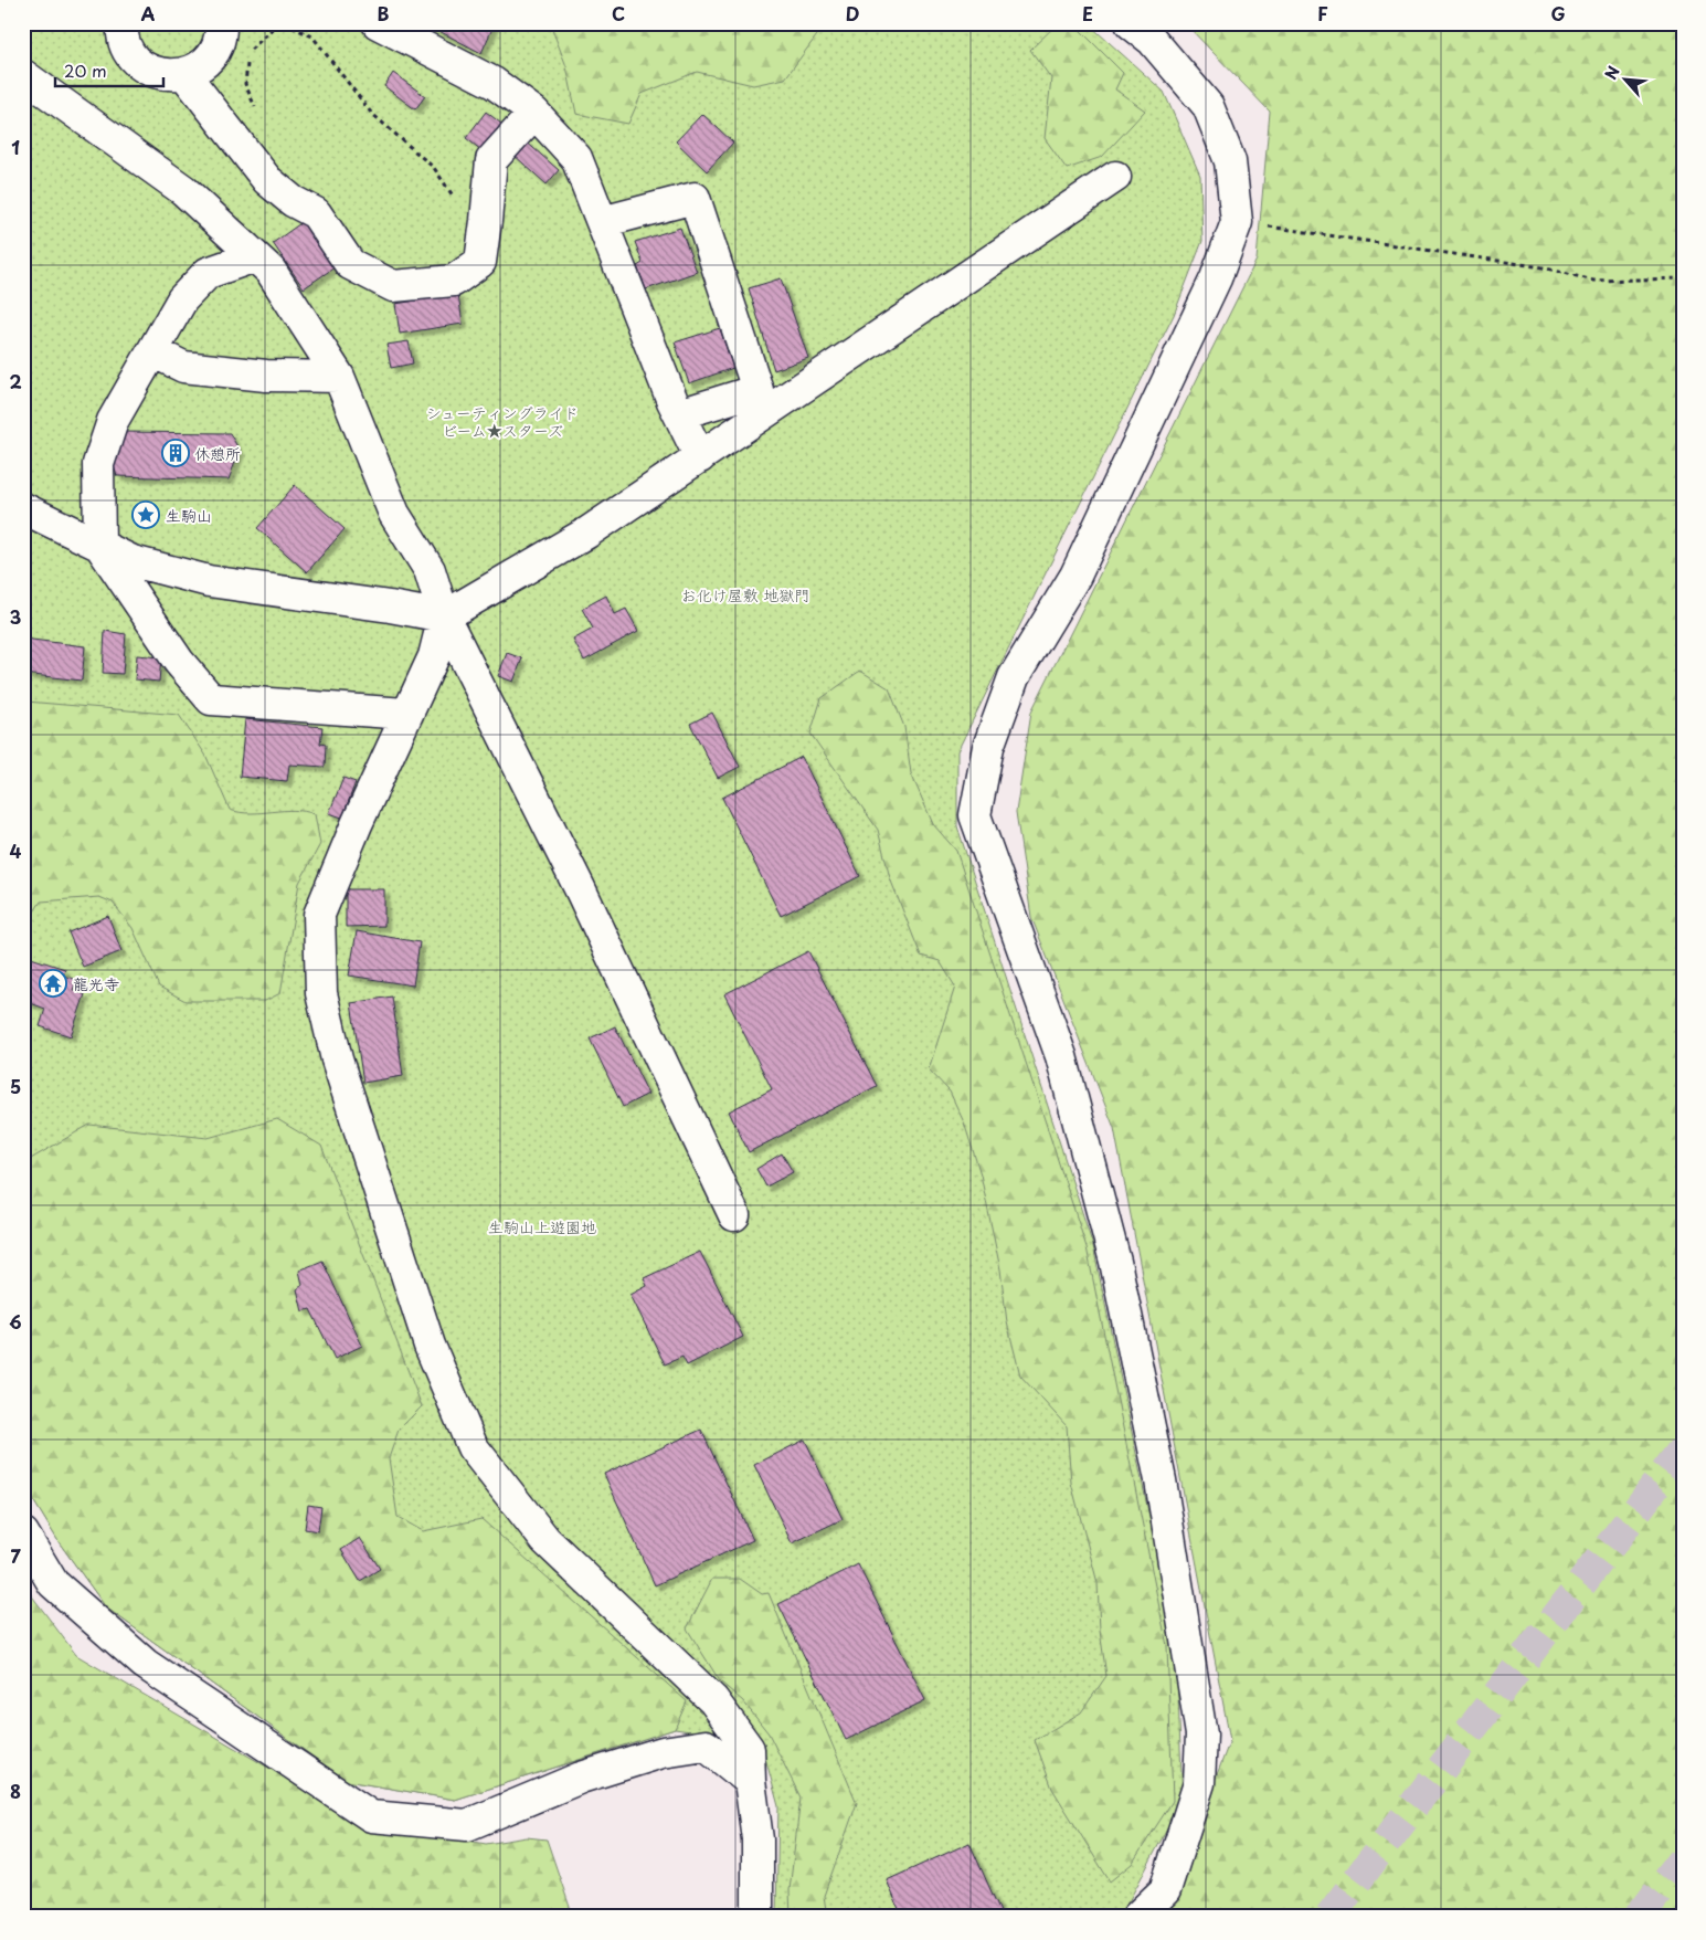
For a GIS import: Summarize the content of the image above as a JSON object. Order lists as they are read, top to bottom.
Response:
{
  "parks": ["シューティングライド ビーム★スターズ", "お化け屋敷 地獄門", "生駒山上遊園地"],
  "places": {
    "building": ["休憩所"],
    "place": ["生駒山"],
    "temple": ["龍光寺"]
  },
  "scale_bar": "20 m",
  "north": "top left",
  "grid": {
    "columns": [
      "A",
      "B",
      "C",
      "D",
      "E",
      "F",
      "G"
    ],
    "rows": [
      "1",
      "2",
      "3",
      "4",
      "5",
      "6",
      "7",
      "8"
    ]
  }
}
